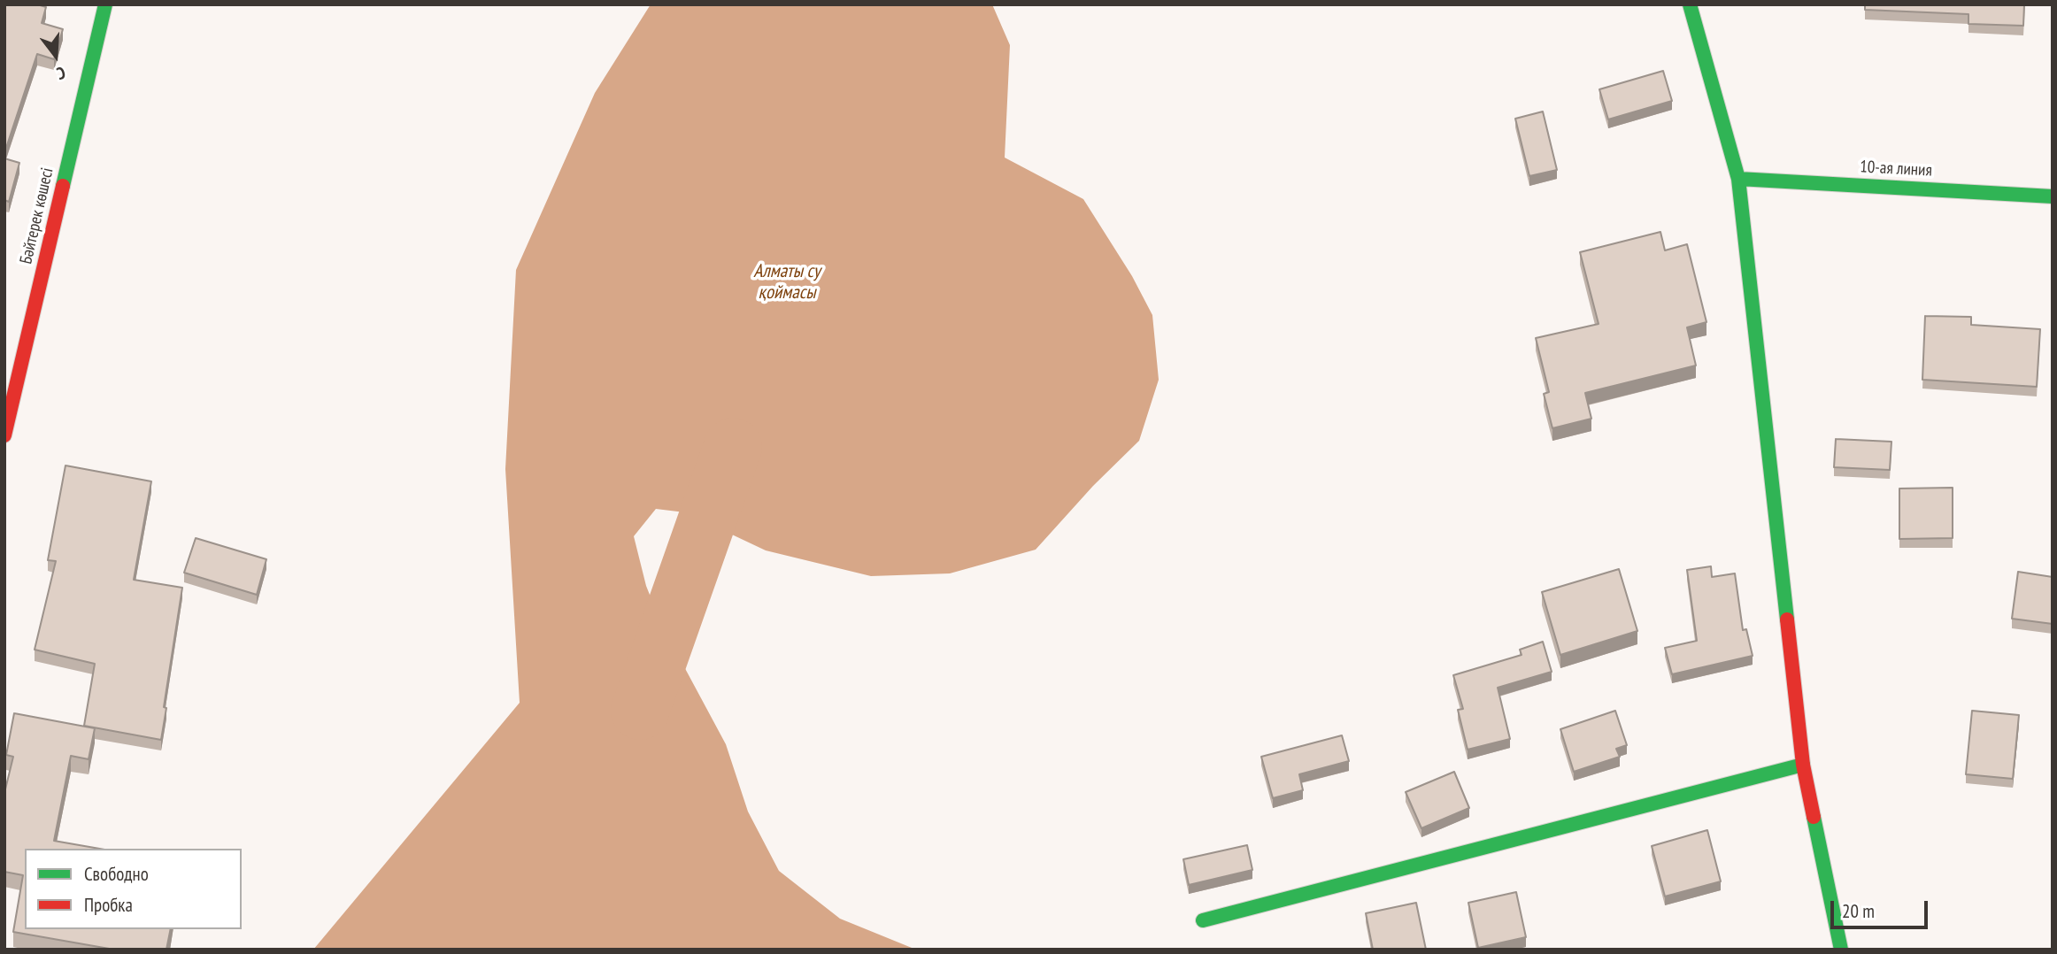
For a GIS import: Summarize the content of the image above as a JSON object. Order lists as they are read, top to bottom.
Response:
{
  "streets": {
    "street": ["10-ая линия", "Бәйтерек көшесі"]
  },
  "water": ["Алматы су қоймасы"],
  "legend": ["Свободно", "Пробка"],
  "scale_bar": "20 m",
  "north": "bottom"
}
